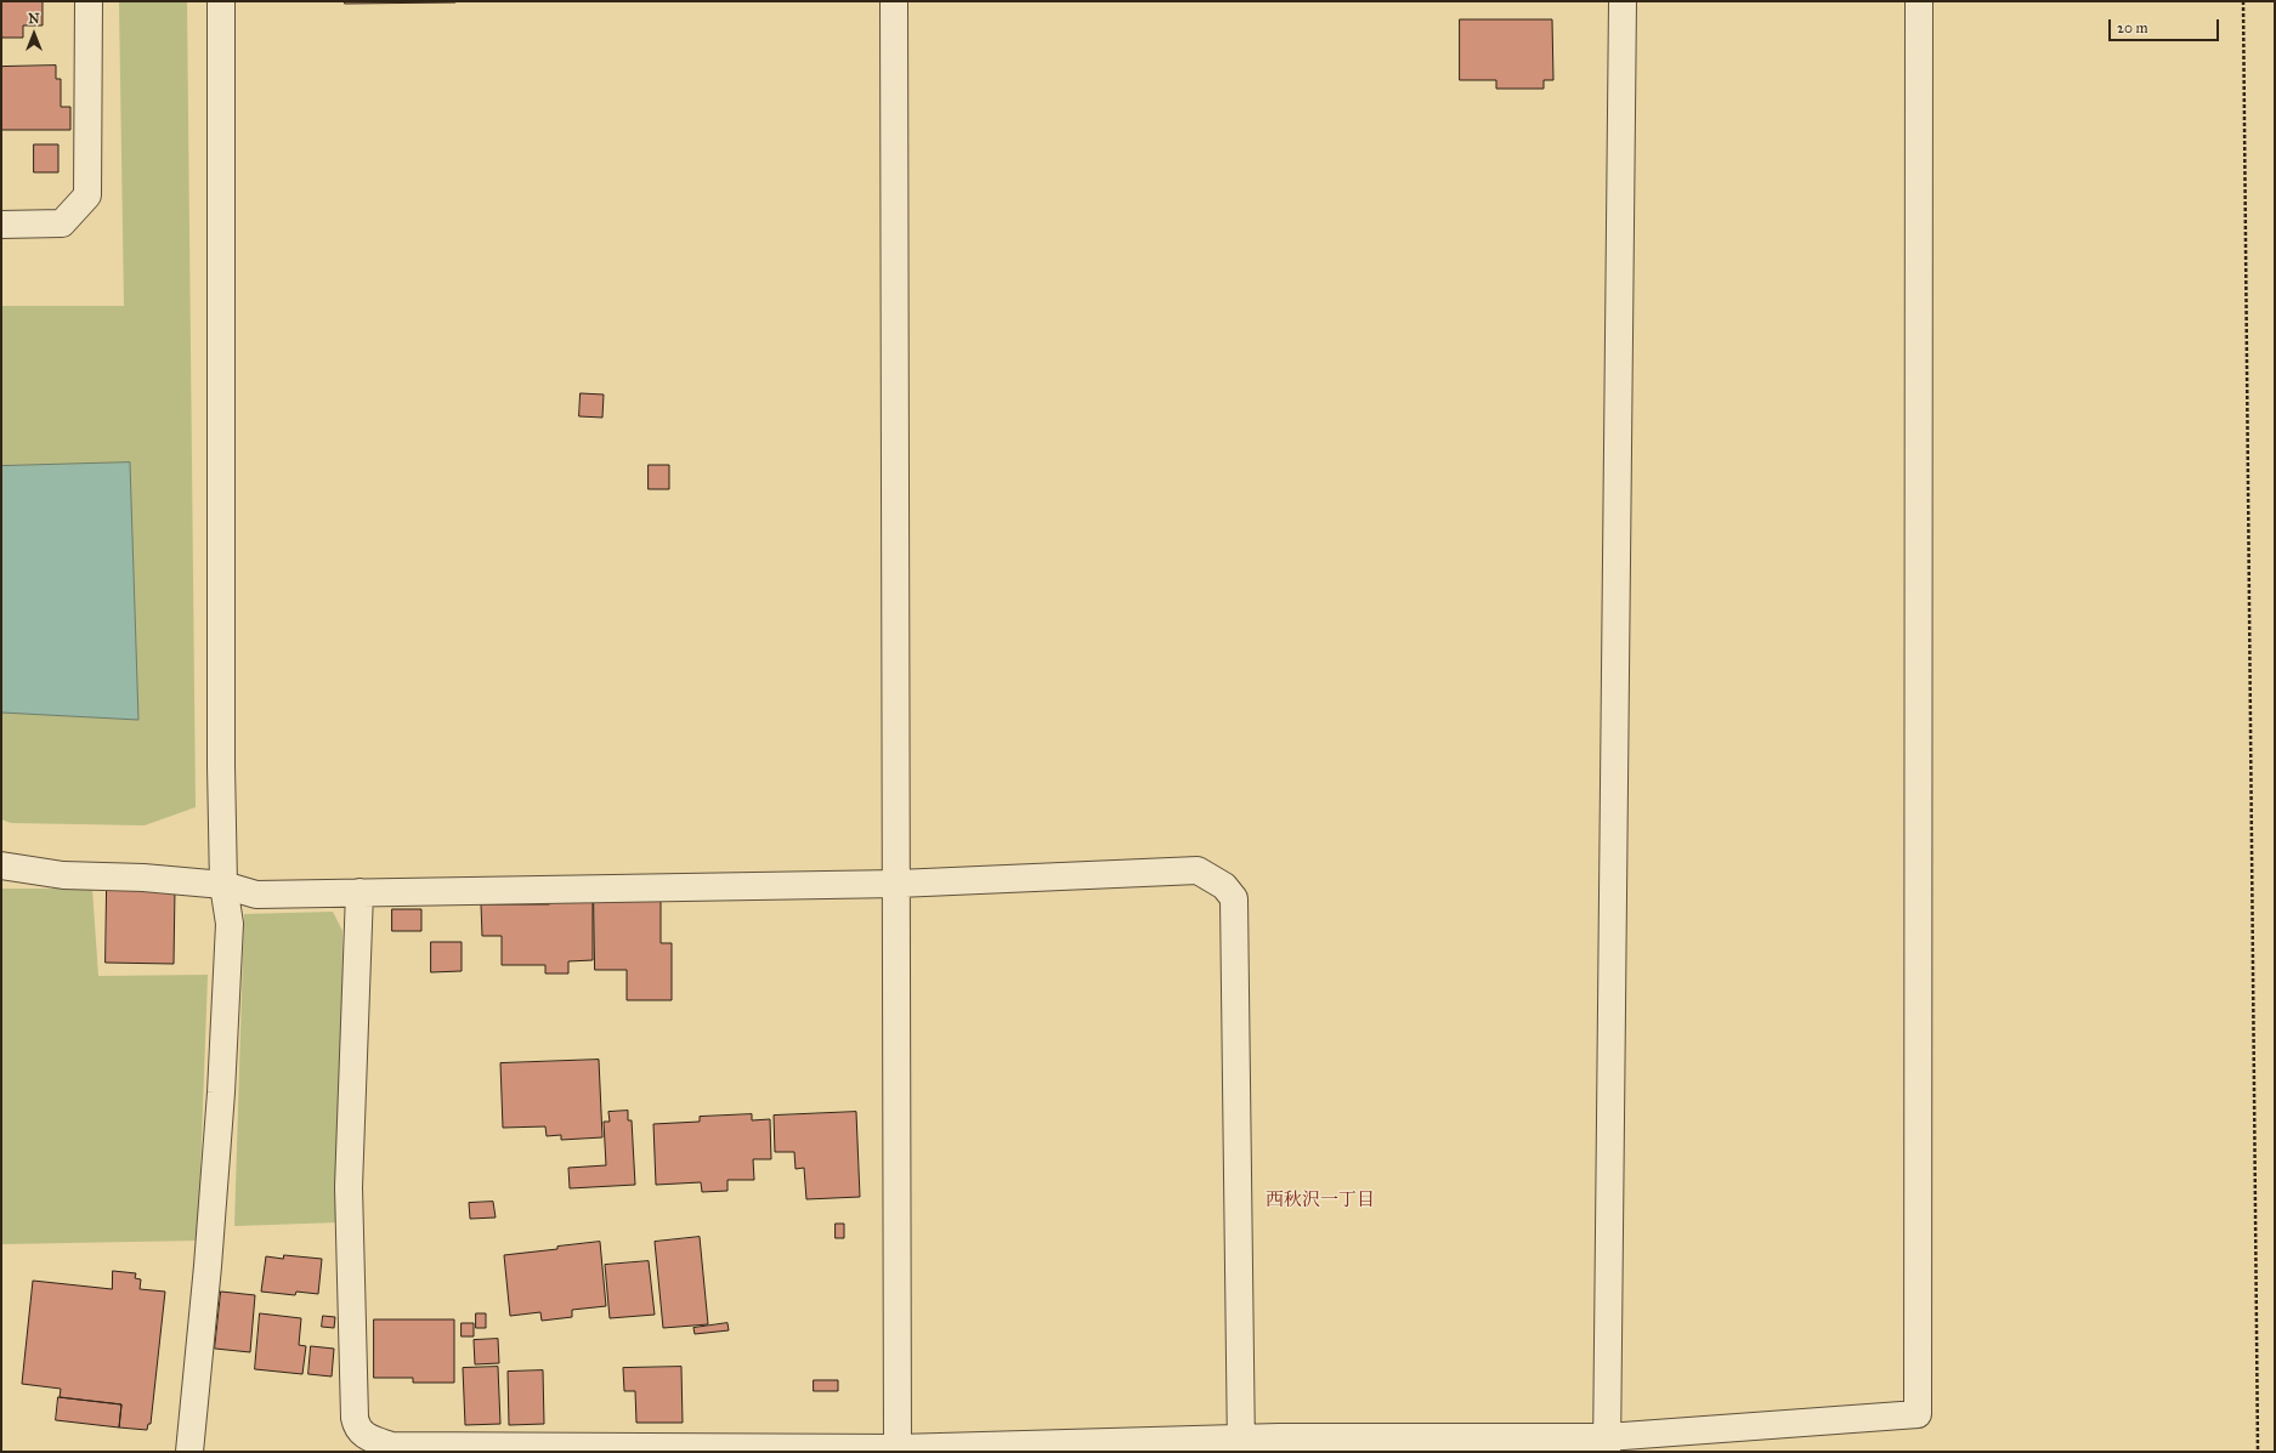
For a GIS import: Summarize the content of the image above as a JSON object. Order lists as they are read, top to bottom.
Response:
{
  "districts": ["西秋沢一丁目"],
  "scale_bar": "20 m",
  "north": "top"
}
